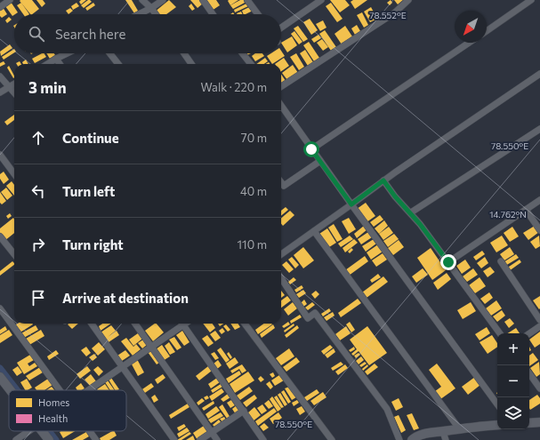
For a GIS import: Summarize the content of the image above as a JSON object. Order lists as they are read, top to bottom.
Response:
{
  "legend": ["Homes", "Health"],
  "north": "bottom left",
  "page": {
    "search": "Search here",
    "heading": ["3 min", "Walk · 220 m"],
    "list": [
      ["Continue", "70 m"],
      ["Turn left", "40 m"],
      ["Turn right", "110 m"],
      "Arrive at destination"
    ],
    "map_buttons": ["+", "−"]
  },
  "coordinates": ["78.552°E", "78.550°E", "14.762°N"]
}
